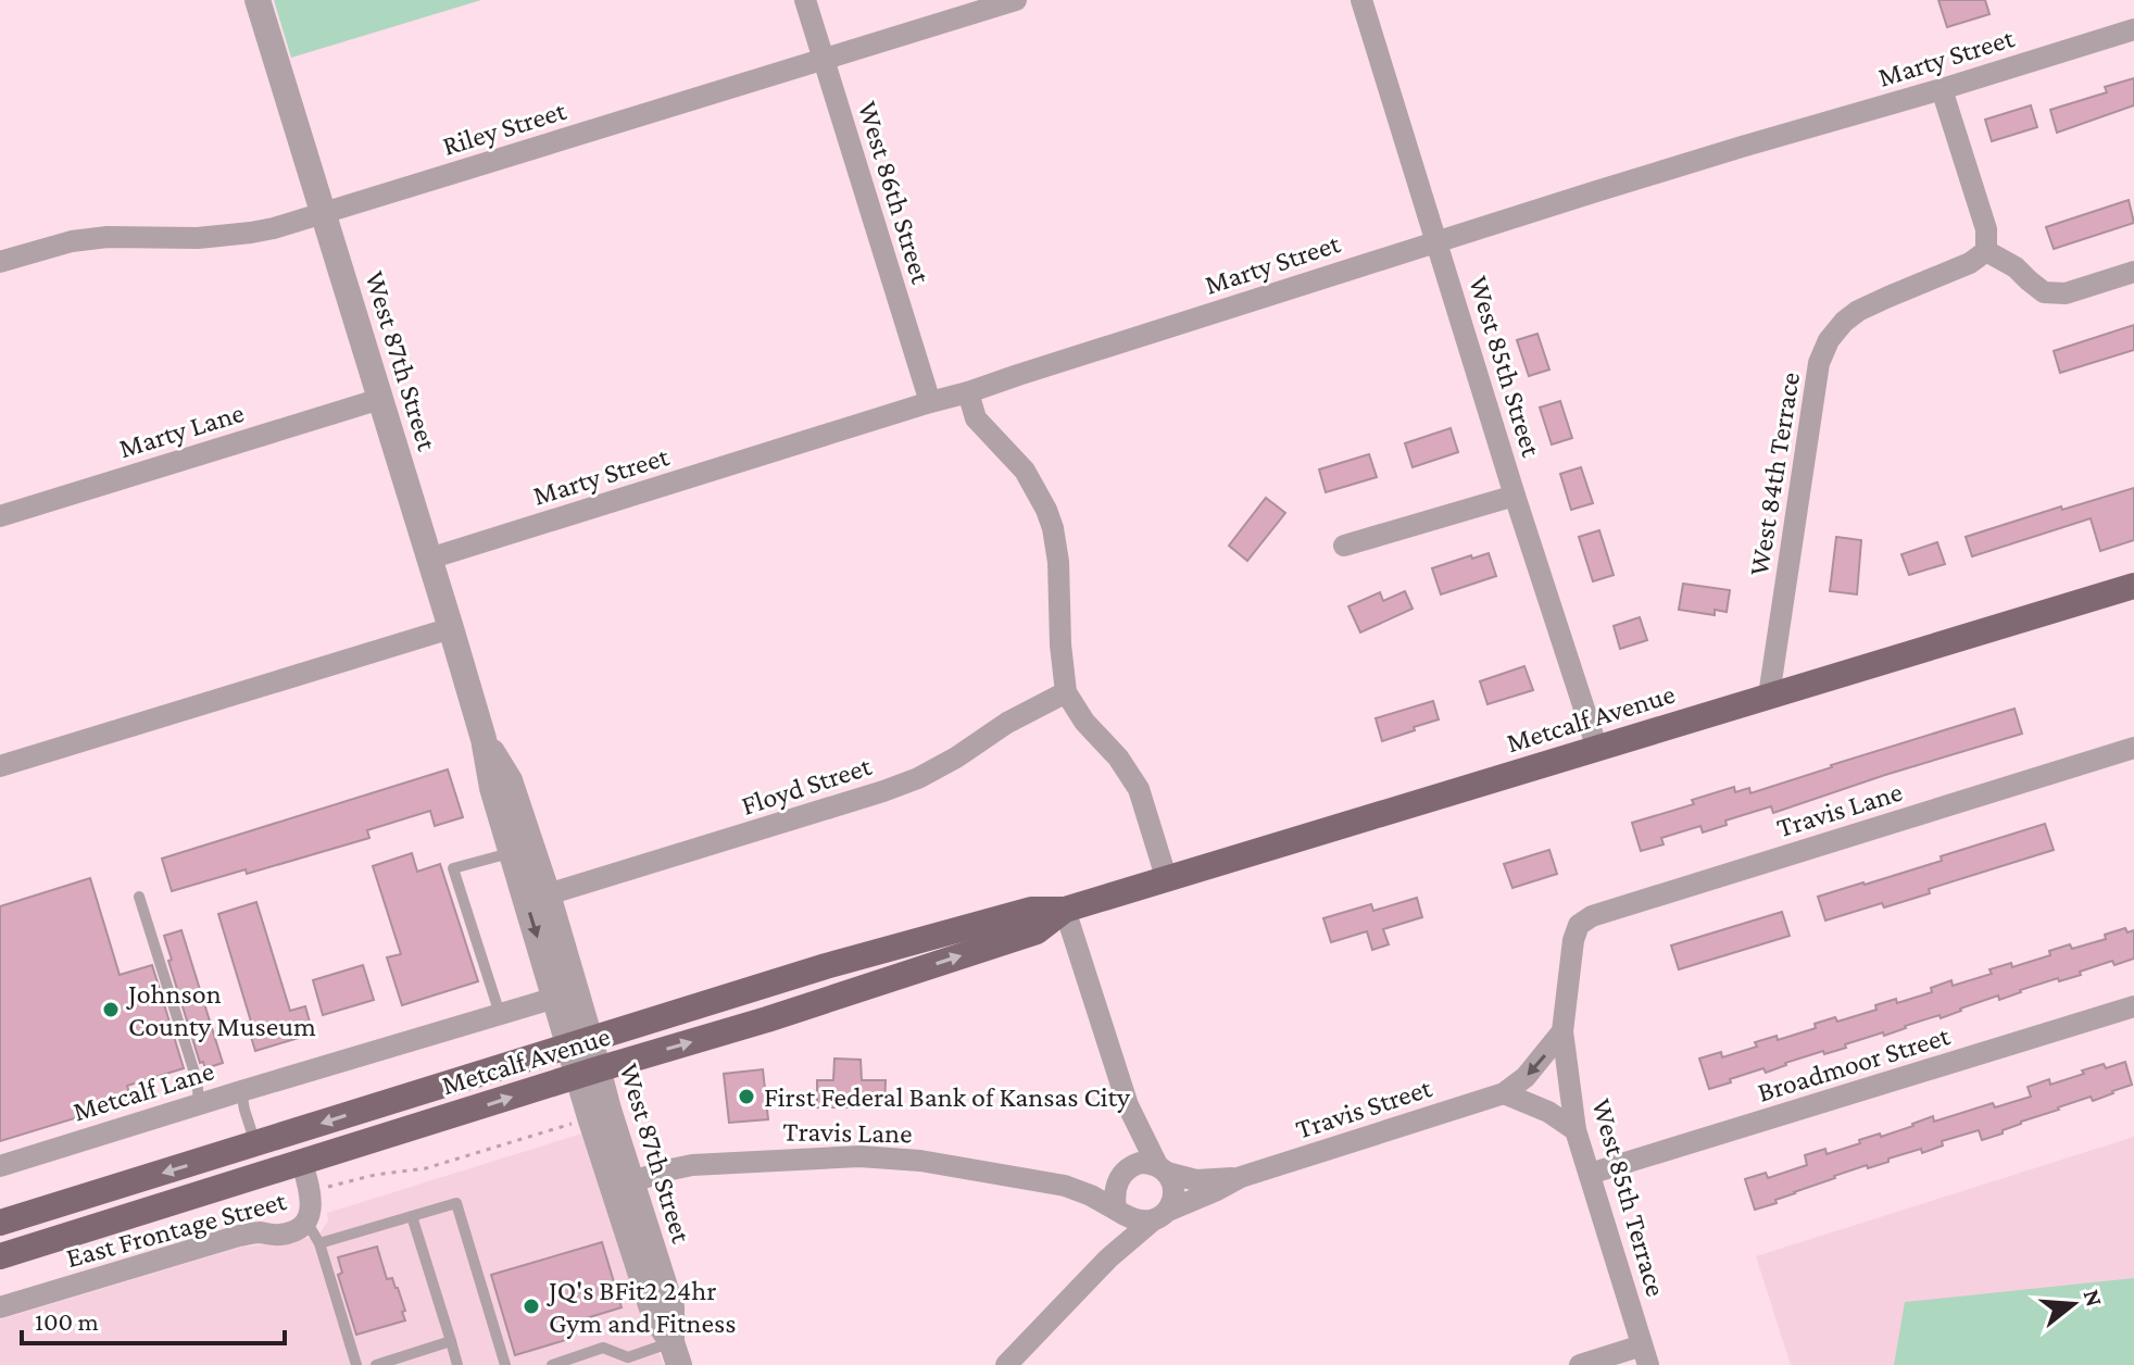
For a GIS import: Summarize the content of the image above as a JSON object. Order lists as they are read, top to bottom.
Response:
{
  "streets": {
    "main road": ["Metcalf Avenue"],
    "street": [
      "Marty Street",
      "Riley Street",
      "West 86th Street",
      "West 87th Street",
      "West 85th Street",
      "Marty Lane",
      "West 84th Terrace",
      "Floyd Street",
      "Travis Lane",
      "Broadmoor Street",
      "Metcalf Lane",
      "Travis Street",
      "West 85th Terrace",
      "East Frontage Street"
    ]
  },
  "crossings": [
    ["Marty Street", "West 86th Street"],
    ["Marty Street", "West 87th Street"],
    ["Marty Street", "West 85th Street"],
    ["Riley Street", "West 86th Street"],
    ["Riley Street", "West 87th Street"],
    ["West 87th Street", "Marty Lane"],
    ["West 87th Street", "Metcalf Avenue"],
    ["West 87th Street", "Floyd Street"],
    ["West 87th Street", "Travis Lane"],
    ["West 87th Street", "Metcalf Lane"],
    ["West 85th Street", "Metcalf Avenue"],
    ["West 84th Terrace", "Metcalf Avenue"],
    ["Metcalf Avenue", "East Frontage Street"],
    ["Travis Lane", "Travis Street"],
    ["Travis Lane", "West 85th Terrace"],
    ["Broadmoor Street", "West 85th Terrace"],
    ["Travis Street", "West 85th Terrace"]
  ],
  "places": ["Johnson County Museum", "First Federal Bank of Kansas City", "JQ's BFit2 24hr Gym and Fitness"],
  "scale_bar": "100 m",
  "north": "right"
}
